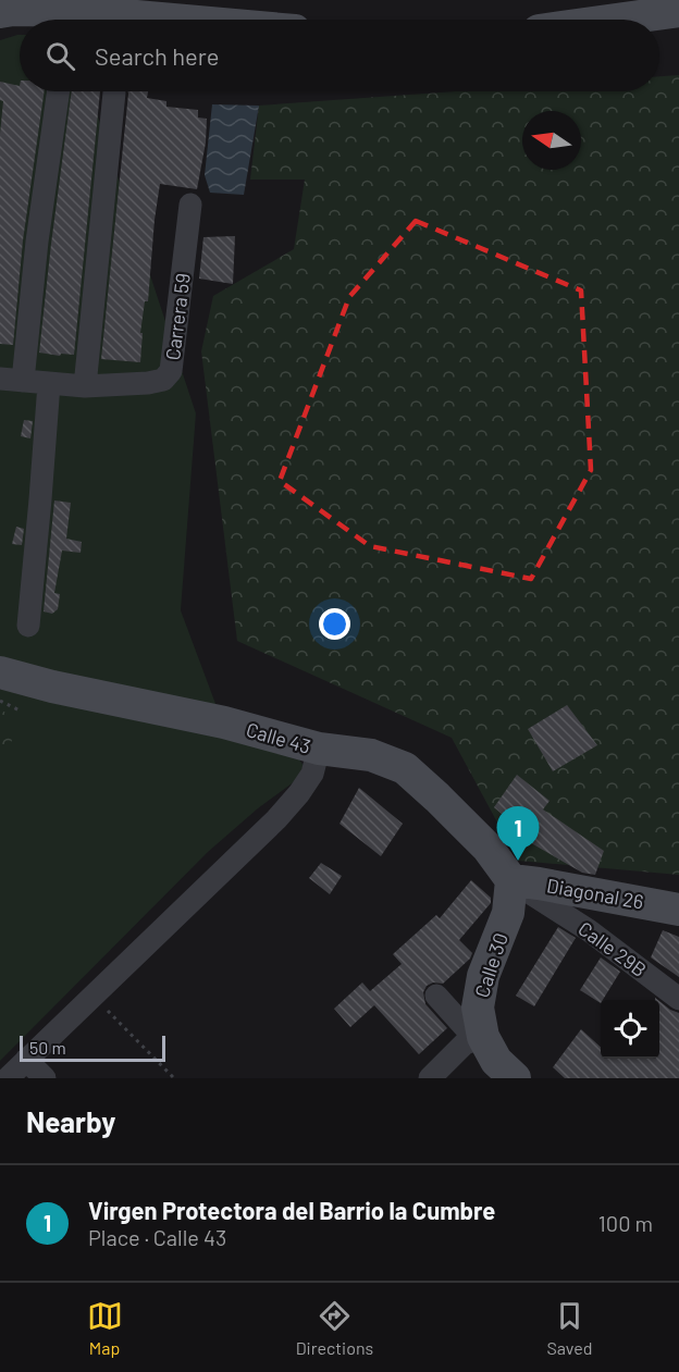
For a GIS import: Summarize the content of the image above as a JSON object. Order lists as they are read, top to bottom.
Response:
{
  "streets": {
    "main road": ["Calle 43", "Diagonal 26", "Calle 30"],
    "street": ["Carrera 59", "Calle 29B"]
  },
  "crossings": [
    ["Calle 43", "Diagonal 26"],
    ["Calle 43", "Calle 29B"],
    ["Calle 43", "Calle 30"],
    ["Diagonal 26", "Calle 29B"],
    ["Diagonal 26", "Calle 30"],
    ["Calle 29B", "Calle 30"]
  ],
  "scale_bar": "50 m",
  "north": "left",
  "page": {
    "search": "Search here",
    "pins": "1",
    "scale": "50 m",
    "heading": "Nearby",
    "list": [
      {
        "mark": "1",
        "name": "Virgen Protectora del Barrio la Cumbre",
        "note": "Place · Calle 43",
        "value": "100 m"
      }
    ],
    "nav": ["Map", "Directions", "Saved"]
  }
}
